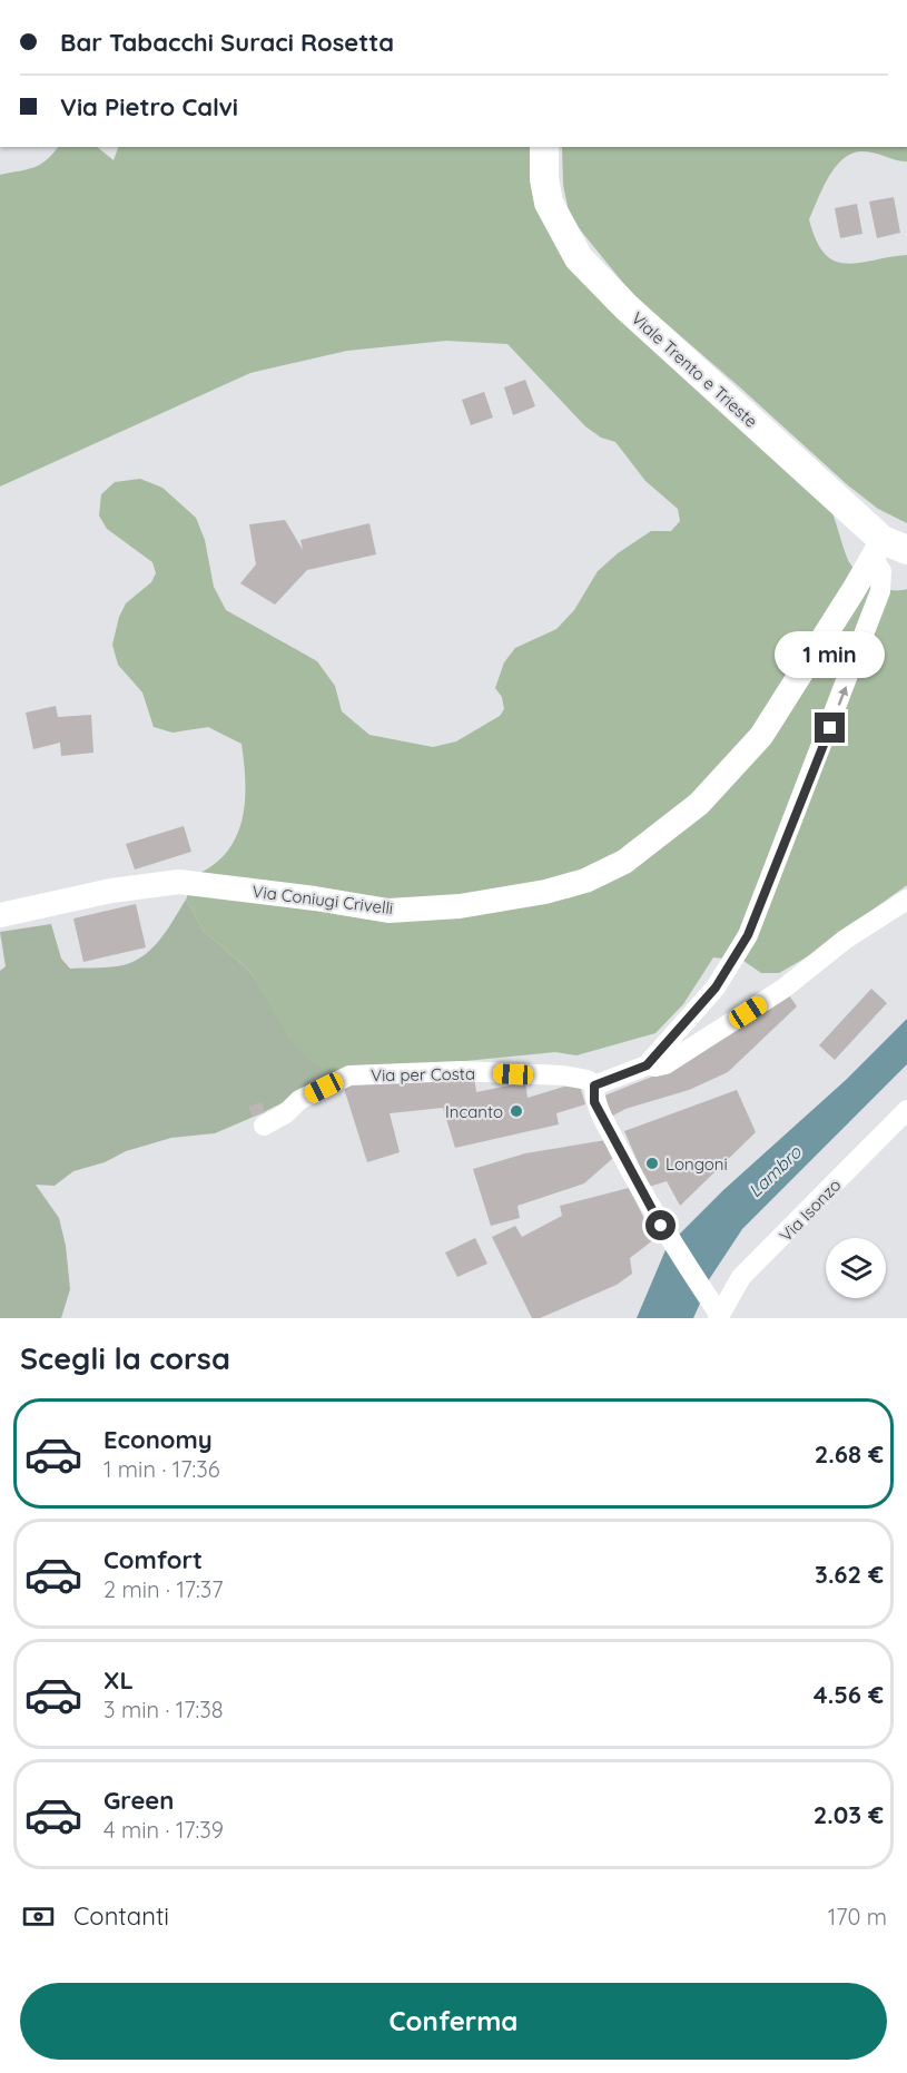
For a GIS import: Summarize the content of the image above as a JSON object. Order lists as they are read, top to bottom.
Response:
{
  "streets": {
    "main road": ["Viale Trento e Trieste"],
    "street": ["Via Coniugi Crivelli", "Via per Costa", "Via Isonzo"]
  },
  "crossings": [
    ["Viale Trento e Trieste", "Via Coniugi Crivelli"]
  ],
  "water": ["Lambro"],
  "places": ["Incanto", "Longoni"],
  "page": {
    "banner": ["Bar Tabacchi Suraci Rosetta", "Via Pietro Calvi"],
    "bubble": "1 min",
    "heading": "Scegli la corsa",
    "list": [
      {
        "name": "Economy",
        "note": "1 min · 17:36",
        "value": "2.68 €"
      },
      {
        "name": "Comfort",
        "note": "2 min · 17:37",
        "value": "3.62 €"
      },
      {
        "name": "XL",
        "note": "3 min · 17:38",
        "value": "4.56 €"
      },
      {
        "name": "Green",
        "note": "4 min · 17:39",
        "value": "2.03 €"
      }
    ],
    "pay": ["Contanti", "170 m"],
    "buttons": "Conferma"
  }
}
